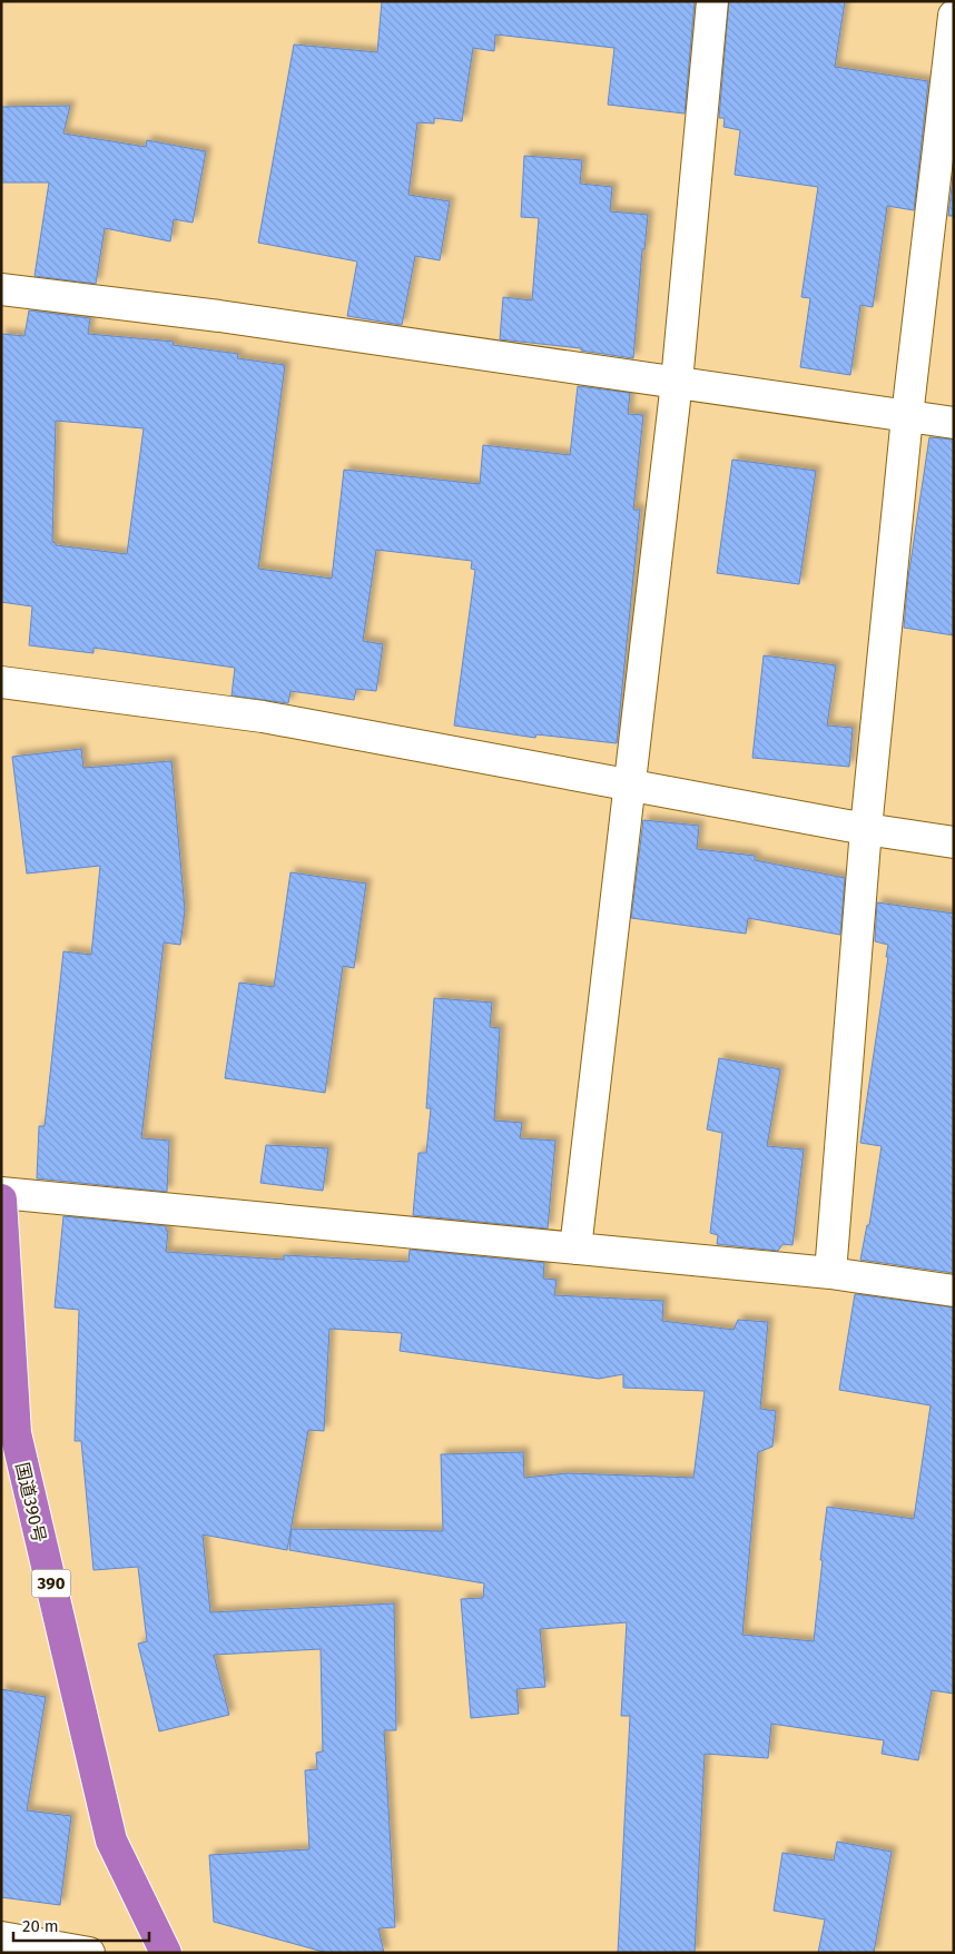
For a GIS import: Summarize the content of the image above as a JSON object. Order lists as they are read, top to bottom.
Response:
{
  "streets": {
    "highway": ["国道390号", "390"]
  },
  "scale_bar": "20 m"
}
